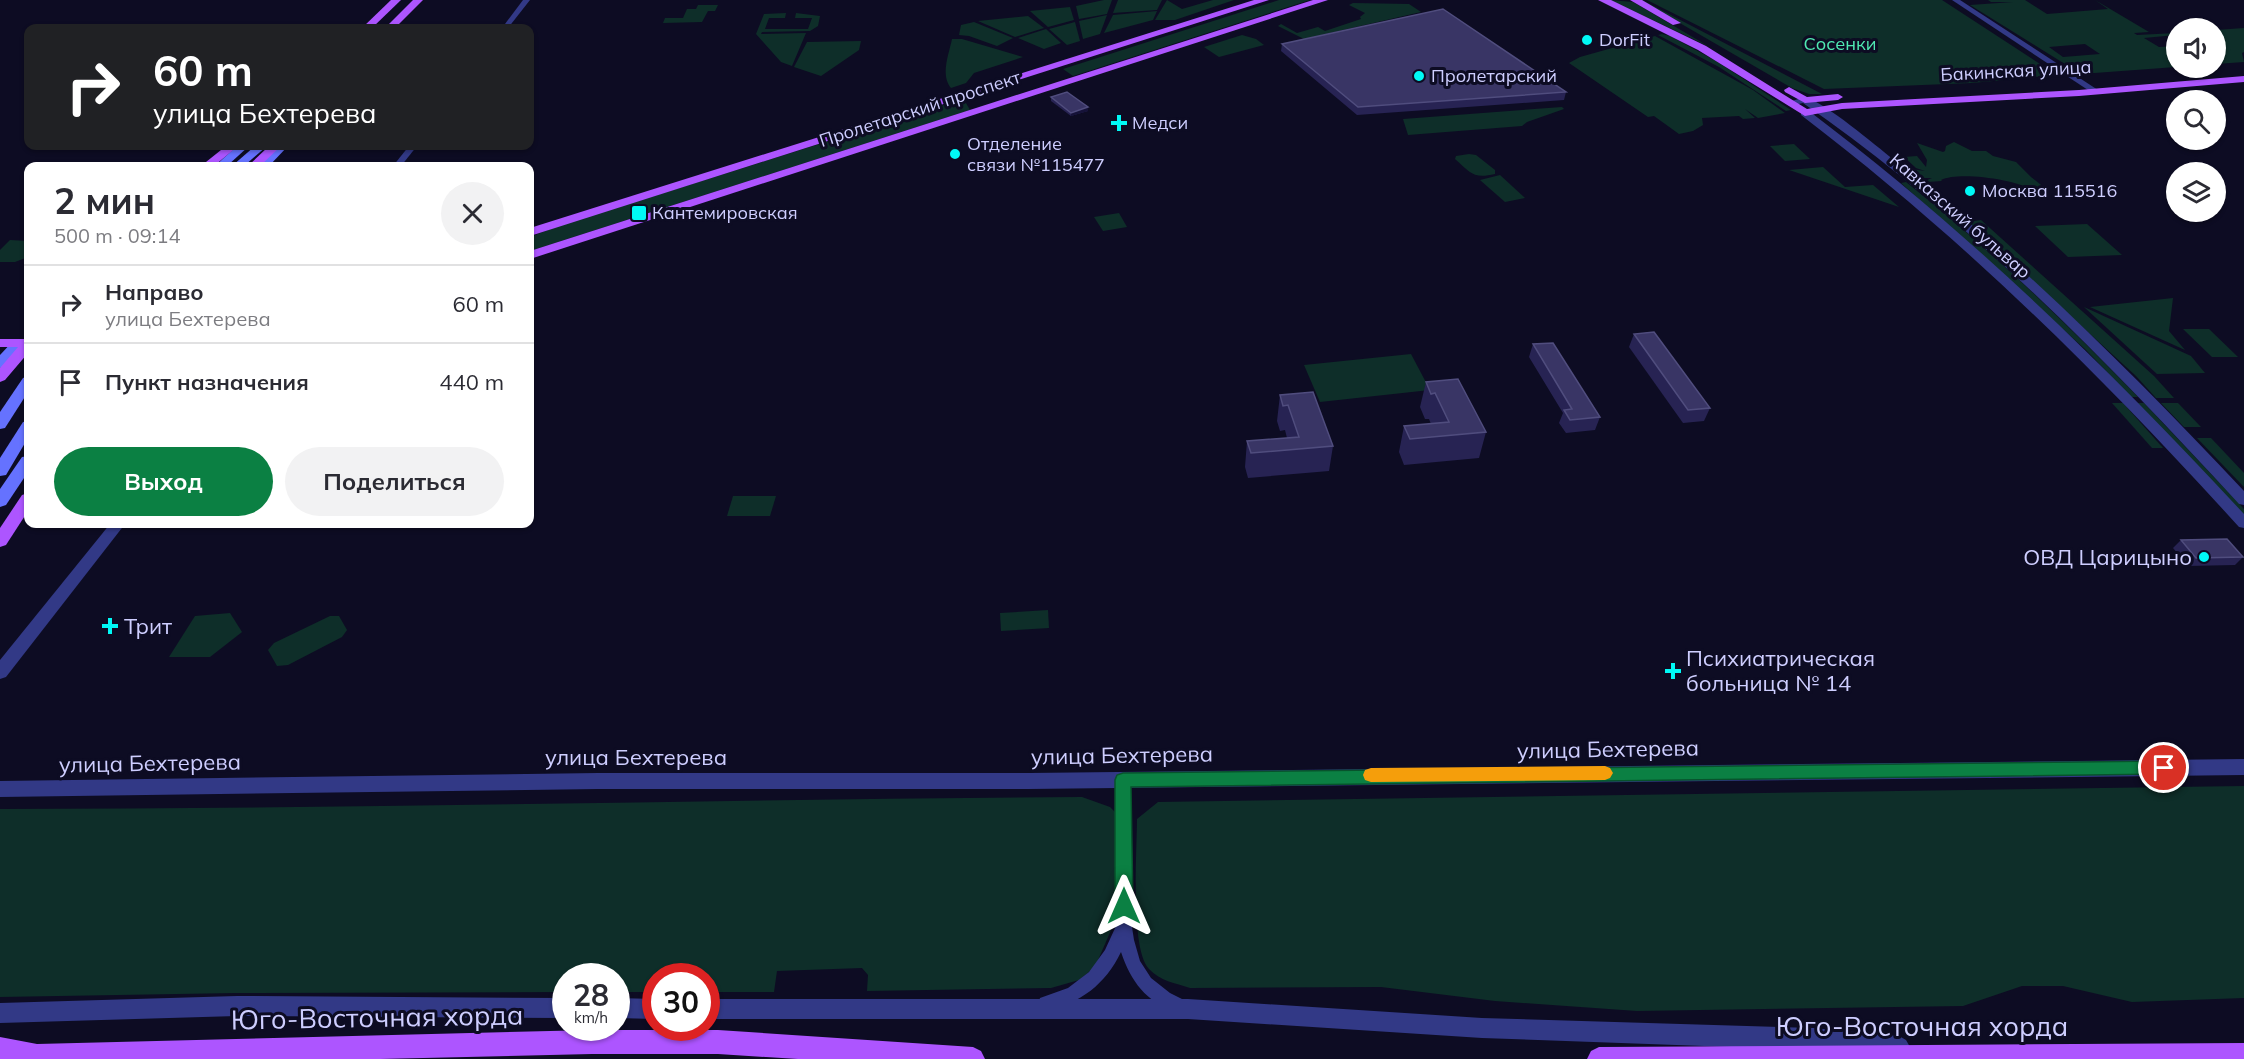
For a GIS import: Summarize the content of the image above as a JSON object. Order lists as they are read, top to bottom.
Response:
{
  "streets": {
    "main road": [
      "Бакинская улица",
      "Пролетарский проспект",
      "Кавказский бульвар",
      "Юго-Восточная хорда"
    ],
    "street": ["улица Бехтерева"]
  },
  "crossings": [
    ["Бакинская улица", "Кавказский бульвар"]
  ],
  "parks": ["Сосенки"],
  "places": {
    "other": [
      "DorFit",
      "Пролетарский",
      "Отделение связи №115477",
      "Москва 115516",
      "ОВД Царицыно"
    ],
    "health": ["Медси", "Трит", "Психиатрическая больница № 14"],
    "transit": ["Кантемировская"]
  },
  "page": {
    "turn": ["60 m", "улица Бехтерева"],
    "heading": ["2 мин", "500 m · 09:14"],
    "list": [
      {
        "name": "Направо",
        "note": "улица Бехтерева",
        "value": "60 m"
      },
      {
        "name": "Пункт назначения",
        "value": "440 m"
      }
    ],
    "buttons": ["Выход", "Поделиться"],
    "speed": "28 km/h",
    "limit": "30"
  }
}
